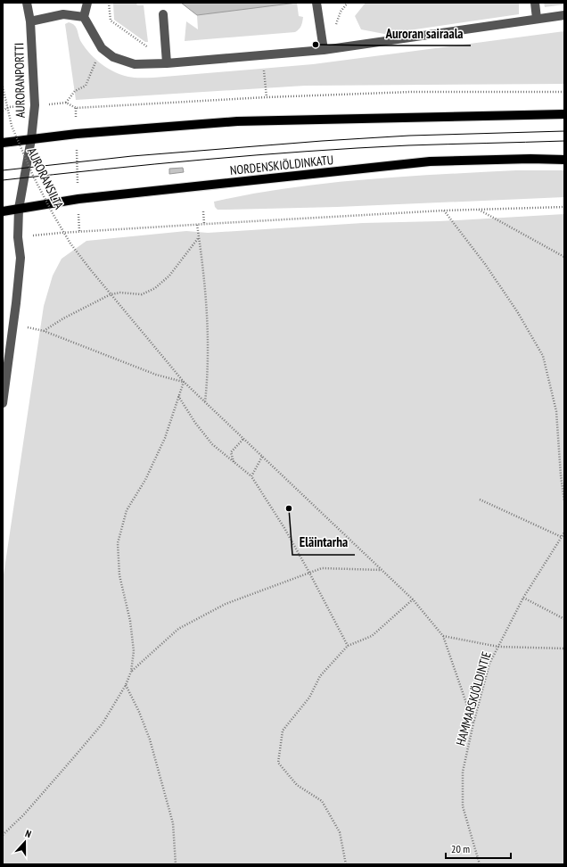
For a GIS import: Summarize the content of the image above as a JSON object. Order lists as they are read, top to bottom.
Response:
{
  "streets": {
    "main road": ["NORDENSKIÖLDINKATU"],
    "street": ["AURORANPORTTI"],
    "path": ["AURORANSILTA", "HAMMARSKJÖLDINTIE"]
  },
  "crossings": [
    ["AURORANPORTTI", "NORDENSKIÖLDINKATU"]
  ],
  "places": ["Auroran sairaala", "Eläintarha"],
  "scale_bar": "20 m",
  "north": "top"
}
